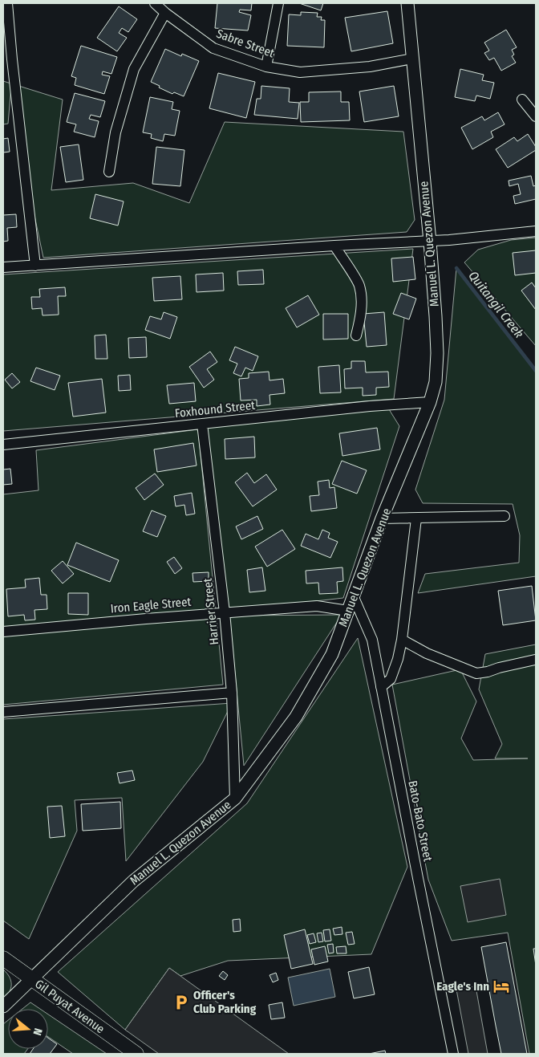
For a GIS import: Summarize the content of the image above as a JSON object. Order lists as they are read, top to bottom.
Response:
{
  "streets": {
    "main road": ["Gil Puyat Avenue"],
    "street": [
      "Sabre Street",
      "Manuel L. Quezon Avenue",
      "Foxhound Street",
      "Iron Eagle Street",
      "Harrier Street",
      "Bato-Bato Street"
    ]
  },
  "crossings": [
    ["Sabre Street", "Manuel L. Quezon Avenue"],
    ["Manuel L. Quezon Avenue", "Foxhound Street"],
    ["Manuel L. Quezon Avenue", "Iron Eagle Street"],
    ["Manuel L. Quezon Avenue", "Harrier Street"],
    ["Manuel L. Quezon Avenue", "Bato-Bato Street"],
    ["Manuel L. Quezon Avenue", "Gil Puyat Avenue"],
    ["Foxhound Street", "Harrier Street"],
    ["Iron Eagle Street", "Harrier Street"]
  ],
  "water": ["Quitangil Creek"],
  "places": {
    "hotel": ["Eagle's Inn"],
    "parking": ["Officer's Club Parking"]
  },
  "north": "right"
}
